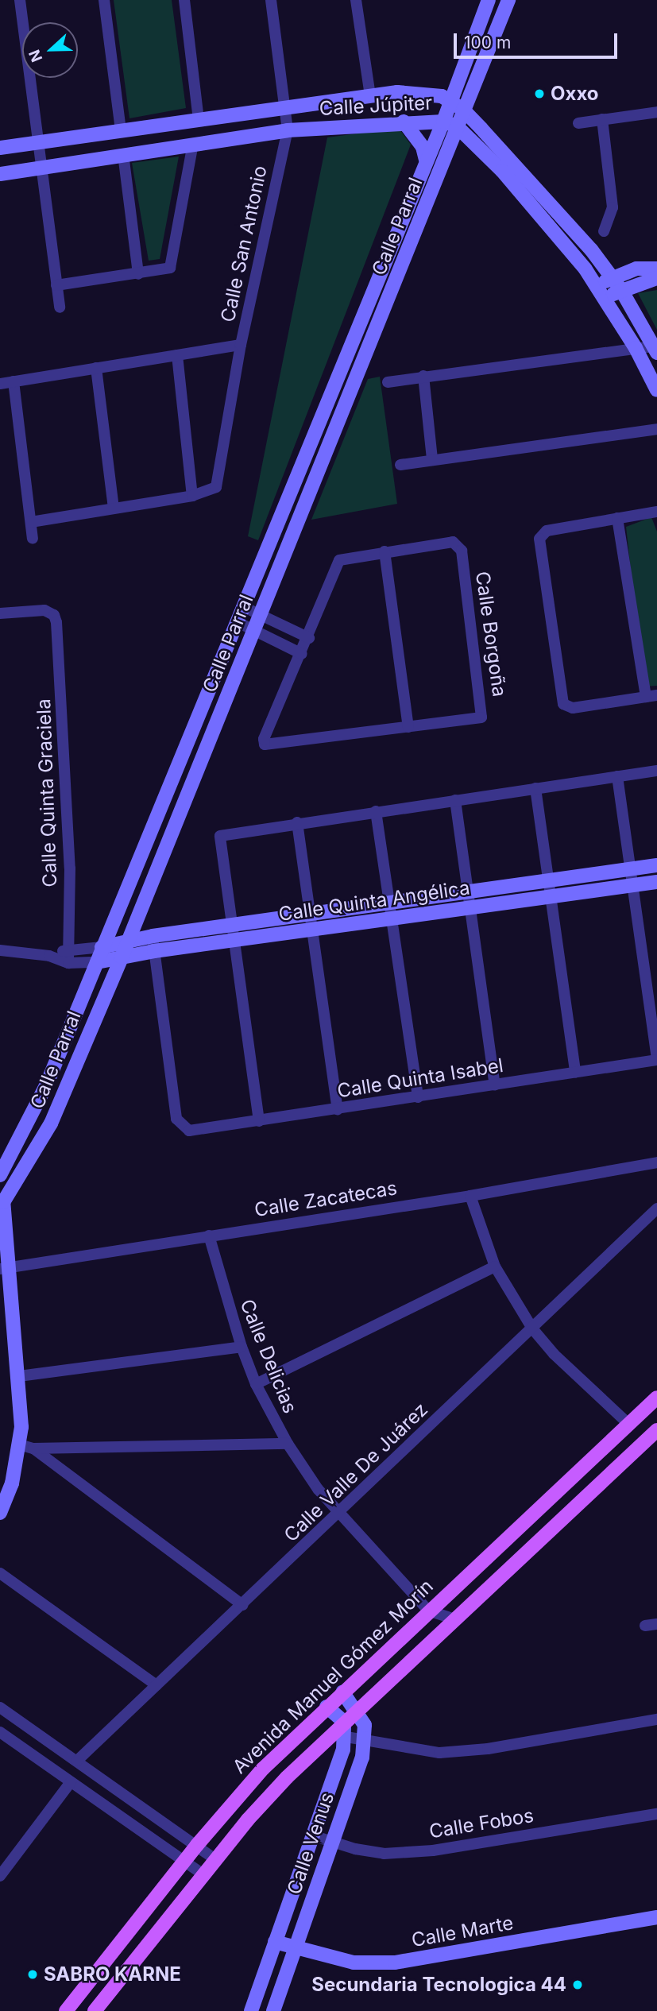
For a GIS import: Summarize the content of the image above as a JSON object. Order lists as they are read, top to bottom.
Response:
{
  "streets": {
    "main road": ["Avenida Manuel Gómez Morín"],
    "street": [
      "Calle Júpiter",
      "Calle Parral",
      "Calle San Antonio",
      "Calle Borgoña",
      "Calle Quinta Graciela",
      "Calle Quinta Angélica",
      "Calle Quinta Isabel",
      "Calle Zacatecas",
      "Calle Delicias",
      "Calle Valle De Juárez",
      "Calle Fobos",
      "Calle Venus",
      "Calle Marte"
    ]
  },
  "crossings": [
    ["Calle Júpiter", "Calle Parral"],
    ["Calle Júpiter", "Calle San Antonio"],
    ["Calle Parral", "Calle Quinta Angélica"],
    ["Calle Parral", "Calle Zacatecas"],
    ["Calle Quinta Angélica", "Calle Quinta Isabel"],
    ["Calle Zacatecas", "Calle Delicias"],
    ["Calle Delicias", "Calle Valle De Juárez"],
    ["Calle Delicias", "Avenida Manuel Gómez Morín"],
    ["Avenida Manuel Gómez Morín", "Calle Venus"],
    ["Calle Fobos", "Calle Venus"],
    ["Calle Venus", "Calle Marte"]
  ],
  "places": ["Oxxo", "SABRO KARNE", "Secundaria Tecnologica 44"],
  "scale_bar": "100 m",
  "north": "left"
}
